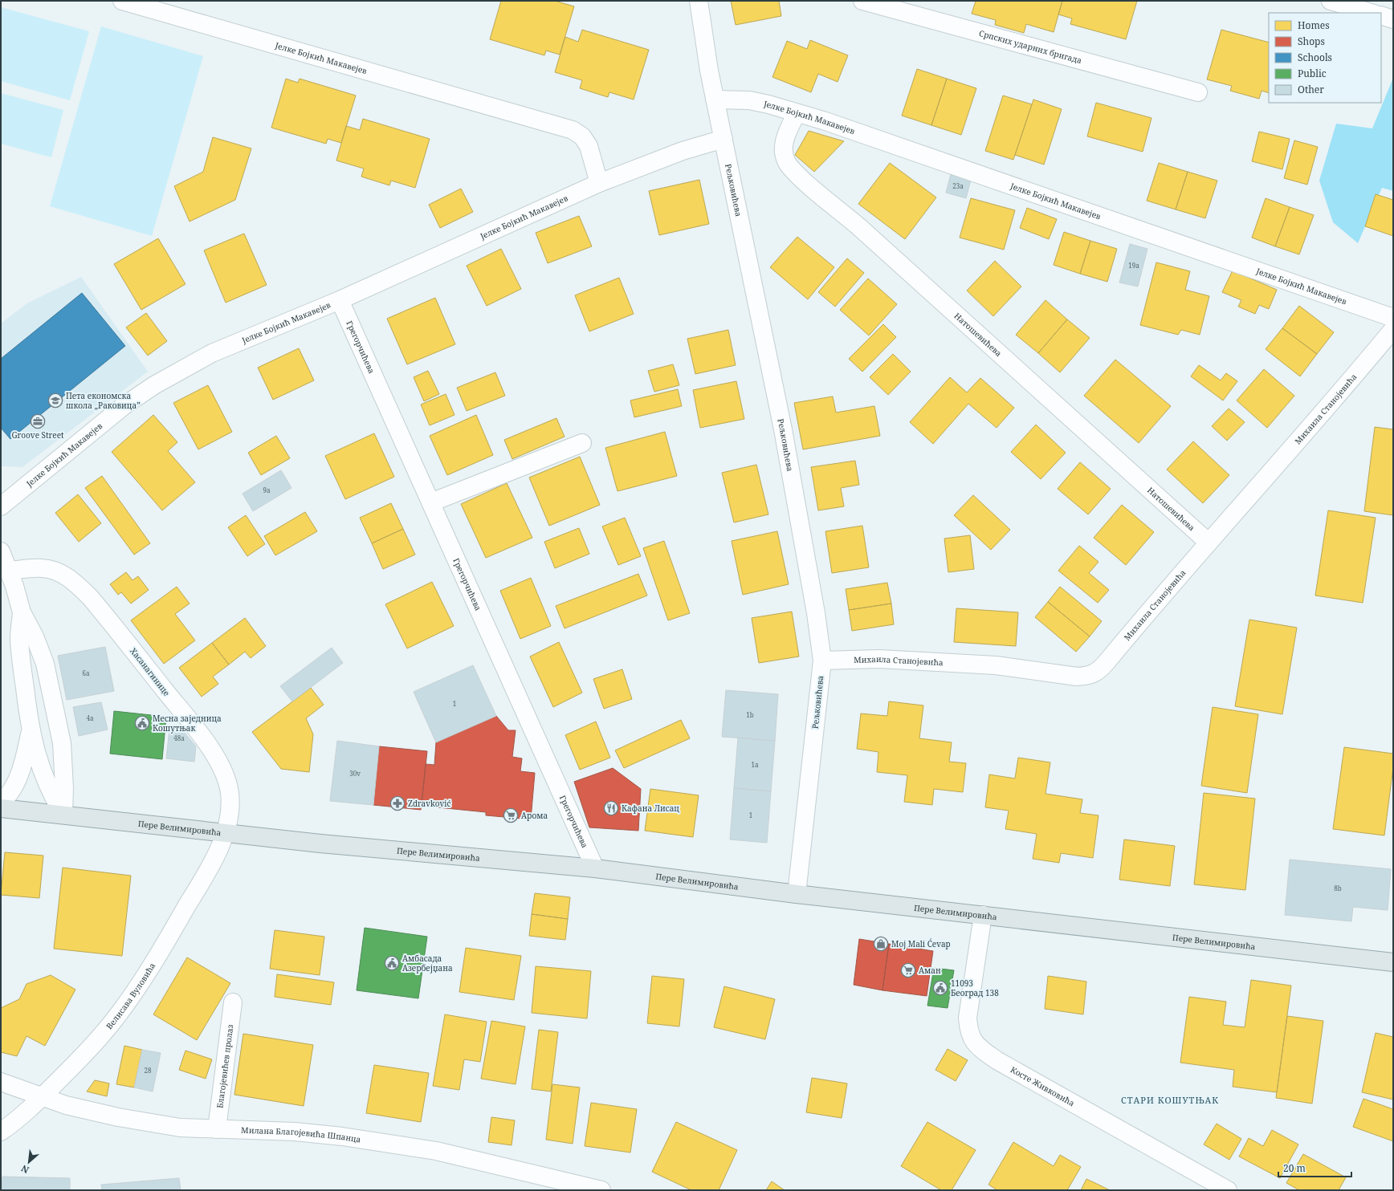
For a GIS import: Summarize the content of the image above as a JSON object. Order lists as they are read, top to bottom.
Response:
{
  "streets": {
    "main road": ["Пере Велимировића"],
    "street": [
      "Српских ударних бригада",
      "Јелке Бојкић Макавејев",
      "Рељковићева",
      "Натошевићева",
      "Грегорчићева",
      "Михаила Станојевића",
      "Хасанагинице",
      "Велисава Вуловића",
      "Благојевићев пролаз",
      "Косте Живковића",
      "Милана Благојевића Шпанца"
    ]
  },
  "crossings": [
    ["Јелке Бојкић Макавејев", "Рељковићева"],
    ["Јелке Бојкић Макавејев", "Натошевићева"],
    ["Јелке Бојкић Макавејев", "Грегорчићева"],
    ["Рељковићева", "Михаила Станојевића"],
    ["Рељковићева", "Пере Велимировића"],
    ["Натошевићева", "Михаила Станојевића"],
    ["Грегорчићева", "Пере Велимировића"],
    ["Хасанагинице", "Пере Велимировића"],
    ["Хасанагинице", "Велисава Вуловића"],
    ["Пере Велимировића", "Велисава Вуловића"],
    ["Пере Велимировића", "Косте Живковића"],
    ["Велисава Вуловића", "Милана Благојевића Шпанца"],
    ["Благојевићев пролаз", "Милана Благојевића Шпанца"]
  ],
  "districts": ["СТАРИ КОШУТЊАК"],
  "places": {
    "school or university": ["Пета економска школа „Раковица”"],
    "office": ["Groove Street"],
    "public building": ["Месна заједница Кошутњак", "Амбасада Азербејџана", "11093 Београд 138"],
    "pharmacy": ["Zdravković"],
    "restaurant": ["Кафана Лисац"],
    "supermarket": ["Арома", "Аман"],
    "shop": ["Moj Mali Ćevap"]
  },
  "house_numbers": [
    "23a",
    "19a",
    "9a",
    "6a",
    "1",
    "1b",
    "4a",
    "48a",
    "1a",
    "30v",
    "1",
    "8b",
    "28"
  ],
  "legend": [
    "Homes",
    "Shops",
    "Schools",
    "Public",
    "Other"
  ],
  "scale_bar": "20 m",
  "north": "bottom left"
}
